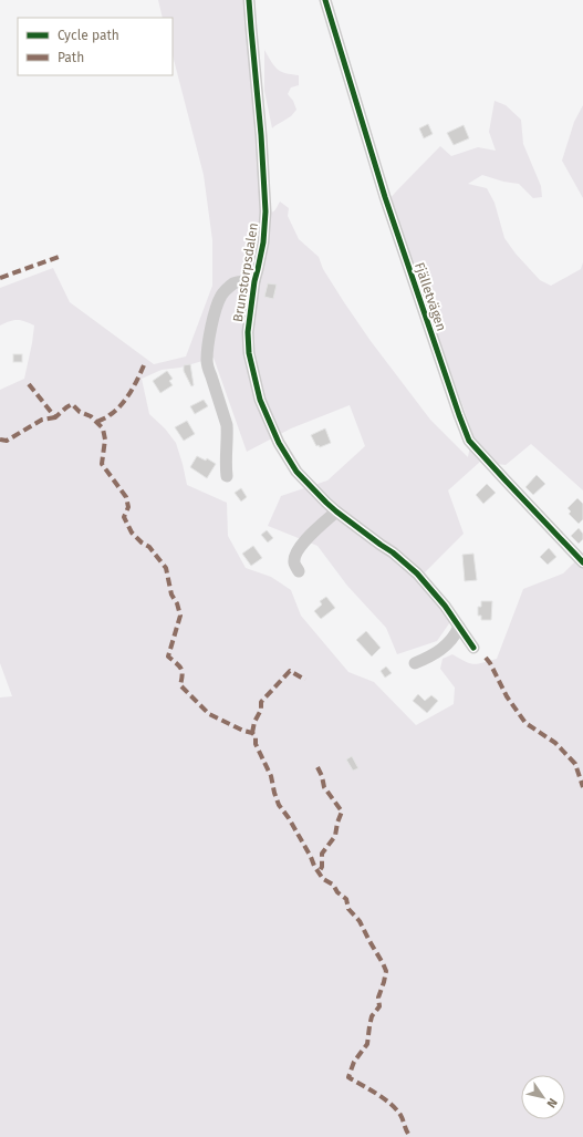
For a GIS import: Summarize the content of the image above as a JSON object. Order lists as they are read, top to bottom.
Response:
{
  "streets": {
    "street": ["Brunstorpsdalen", "Fjälletvägen"]
  },
  "legend": ["Cycle path", "Path"],
  "north": "bottom right"
}
